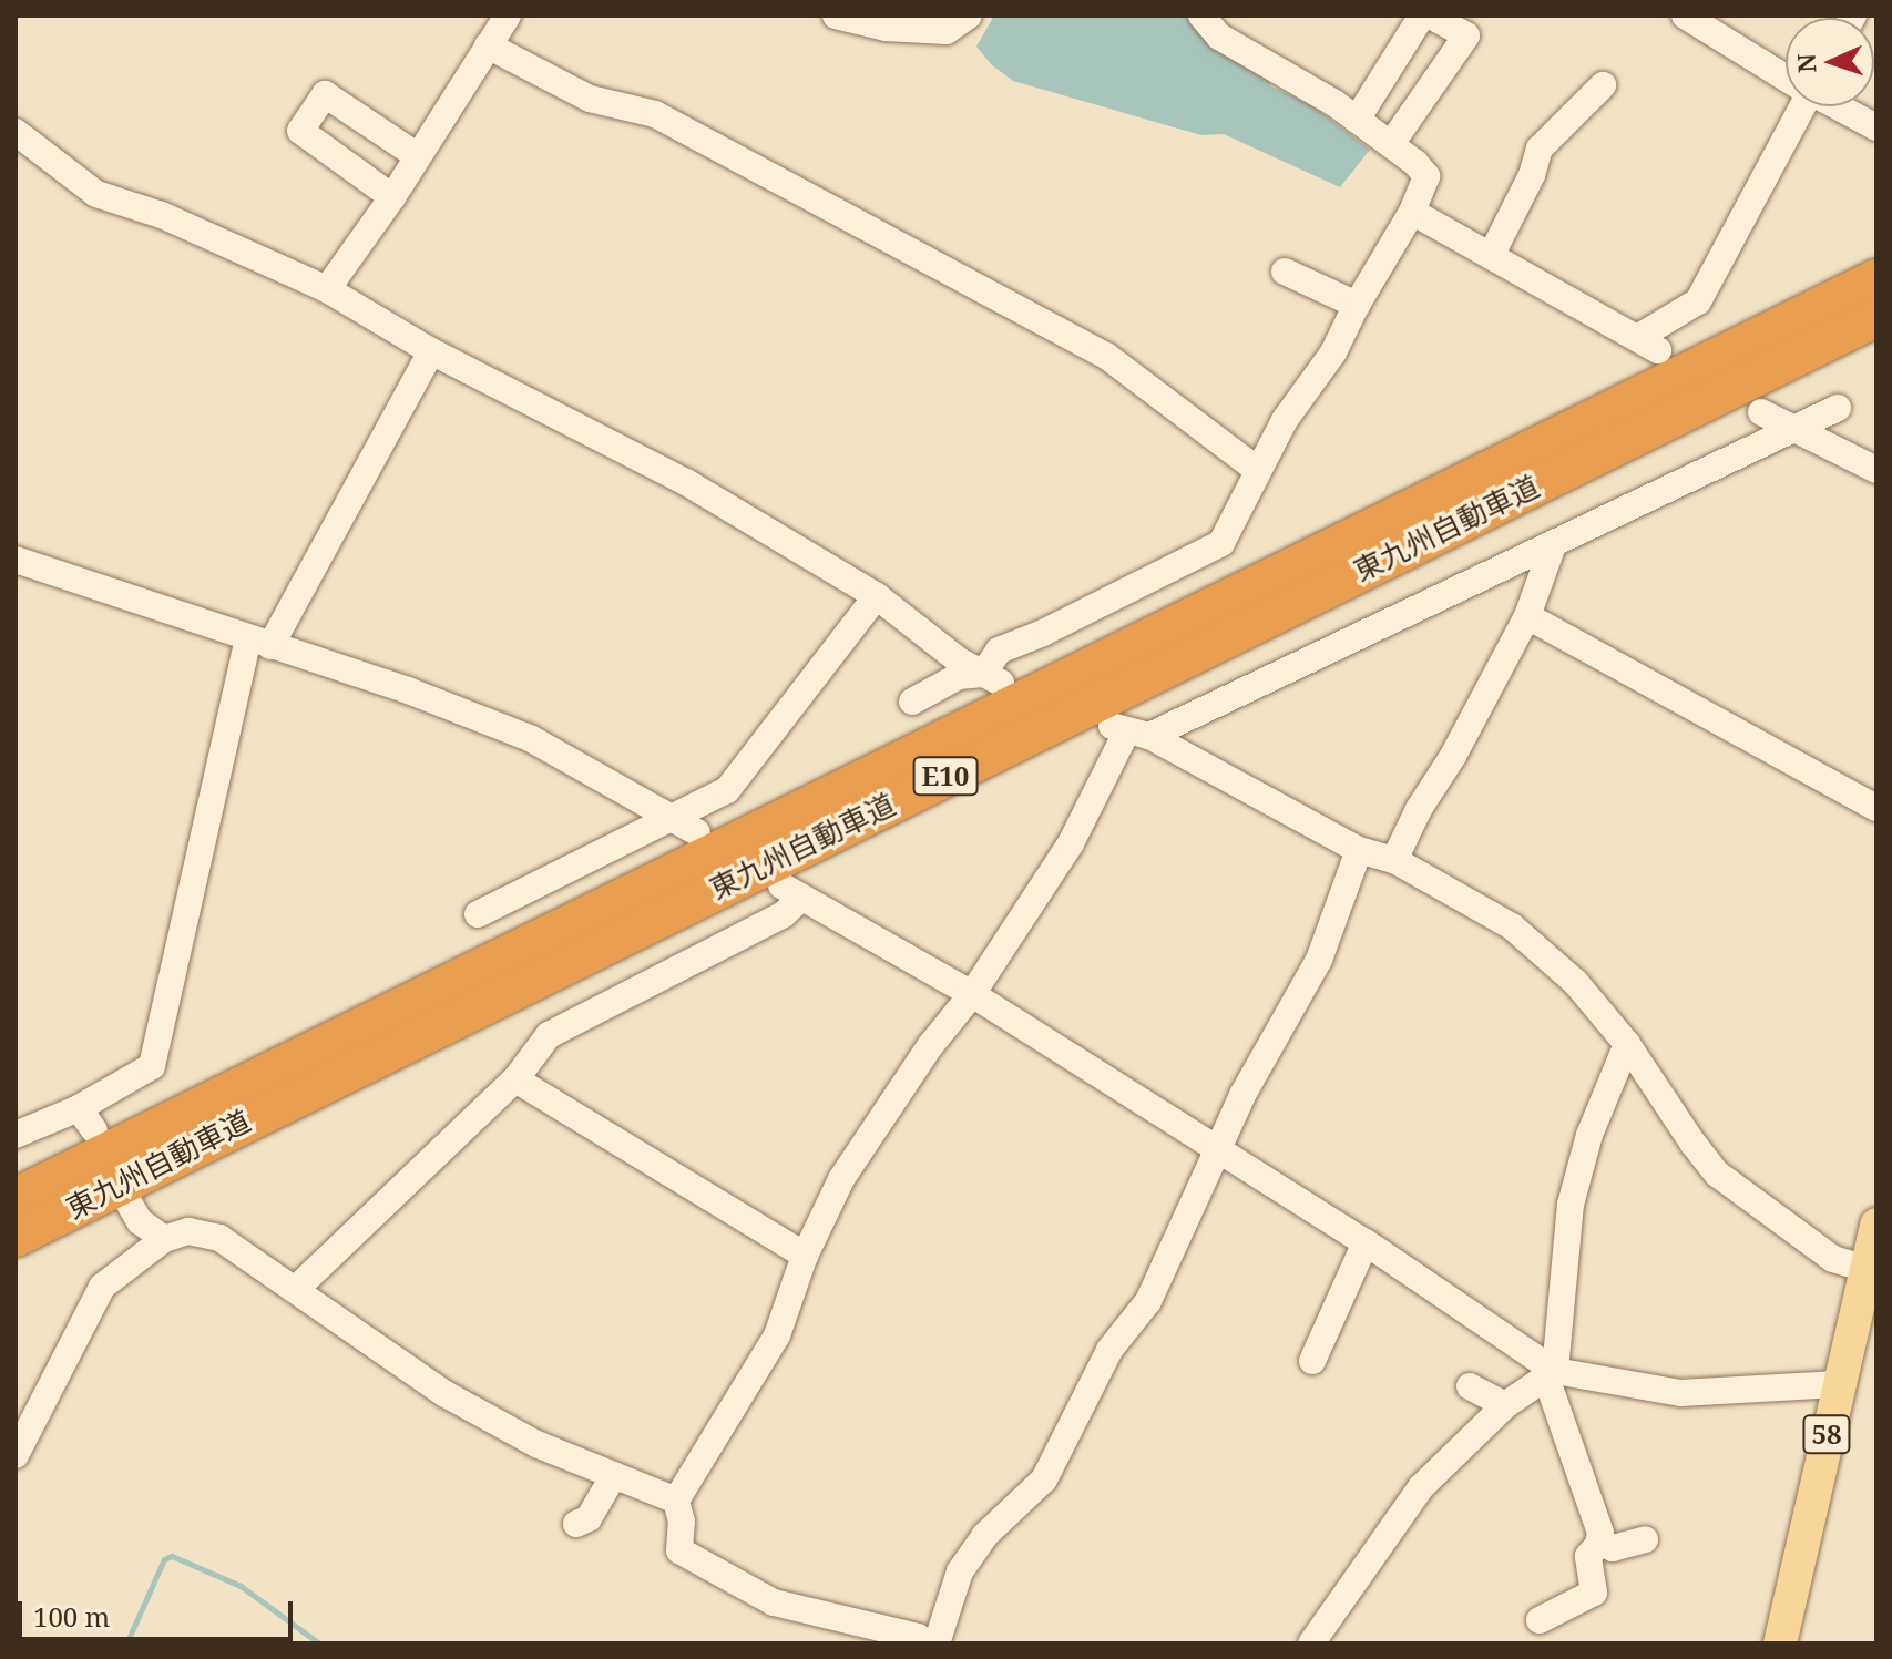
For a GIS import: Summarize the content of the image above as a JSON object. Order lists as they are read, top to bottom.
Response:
{
  "streets": {
    "highway": ["東九州自動車道", "E10"],
    "main road": ["58"]
  },
  "scale_bar": "100 m",
  "north": "left"
}
